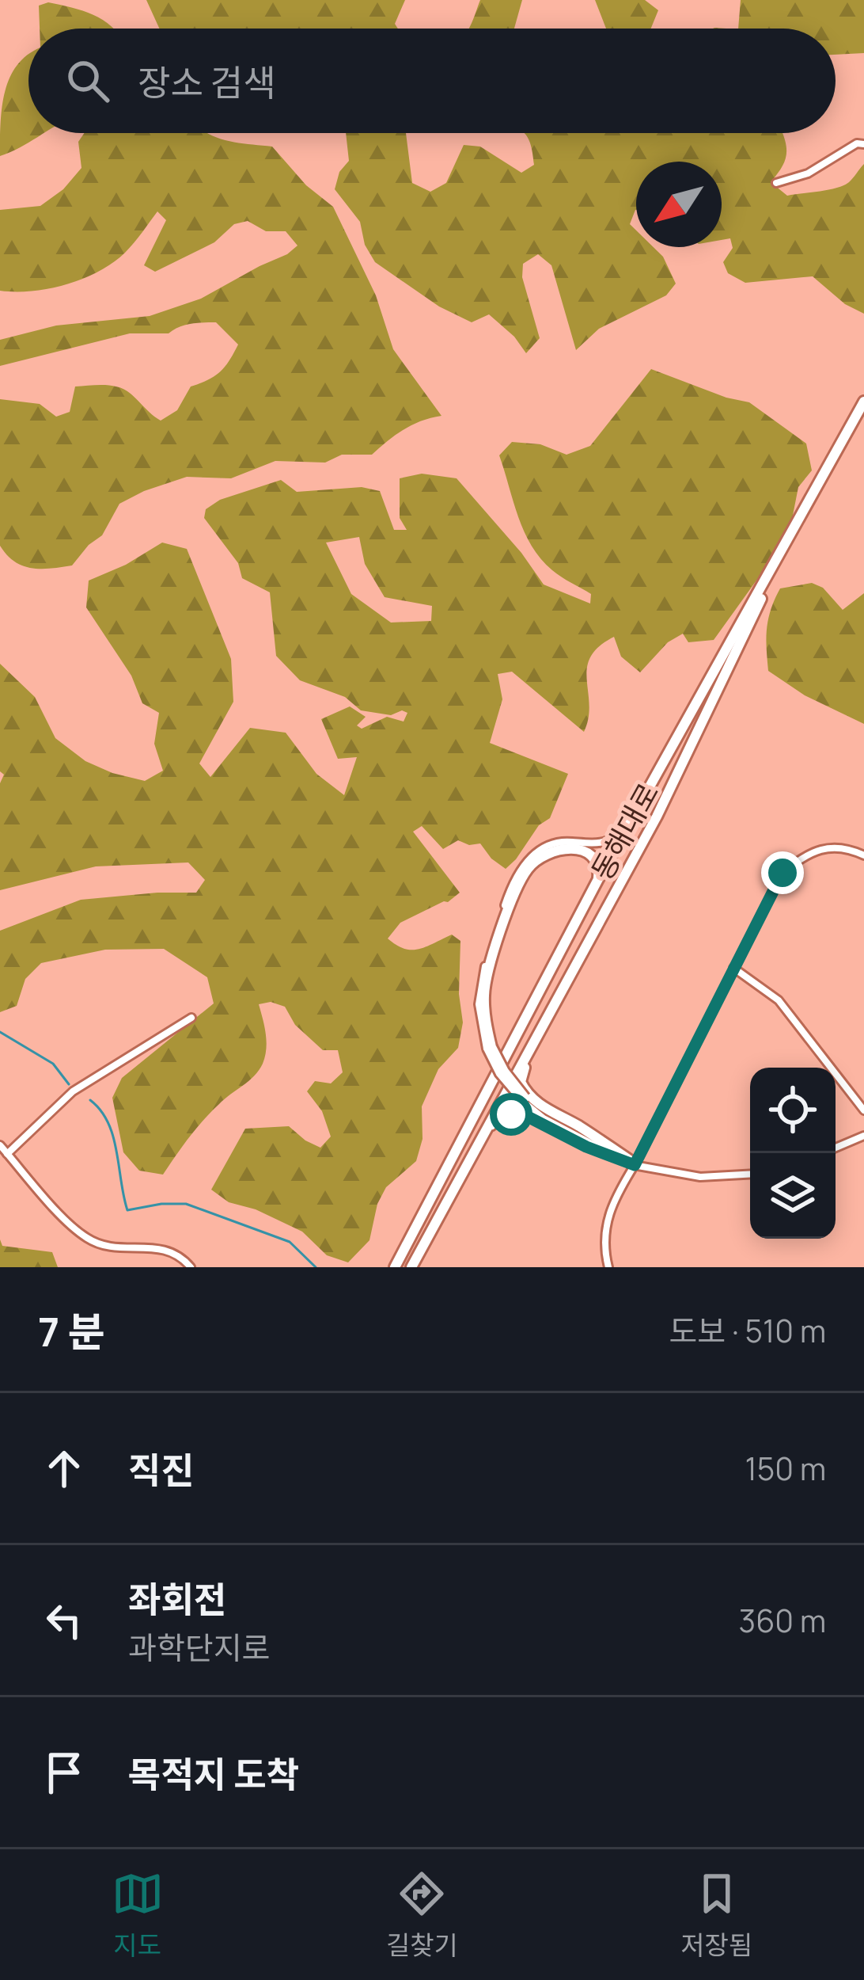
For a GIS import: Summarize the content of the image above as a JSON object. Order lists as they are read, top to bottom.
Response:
{
  "streets": {
    "highway": ["동해대로"]
  },
  "north": "bottom left",
  "page": {
    "search": "장소 검색",
    "heading": ["7 분", "도보 · 510 m"],
    "list": [
      ["직진", "150 m"],
      ["좌회전", "과학단지로", "360 m"],
      "목적지 도착"
    ],
    "nav": ["지도", "길찾기", "저장됨"]
  }
}
